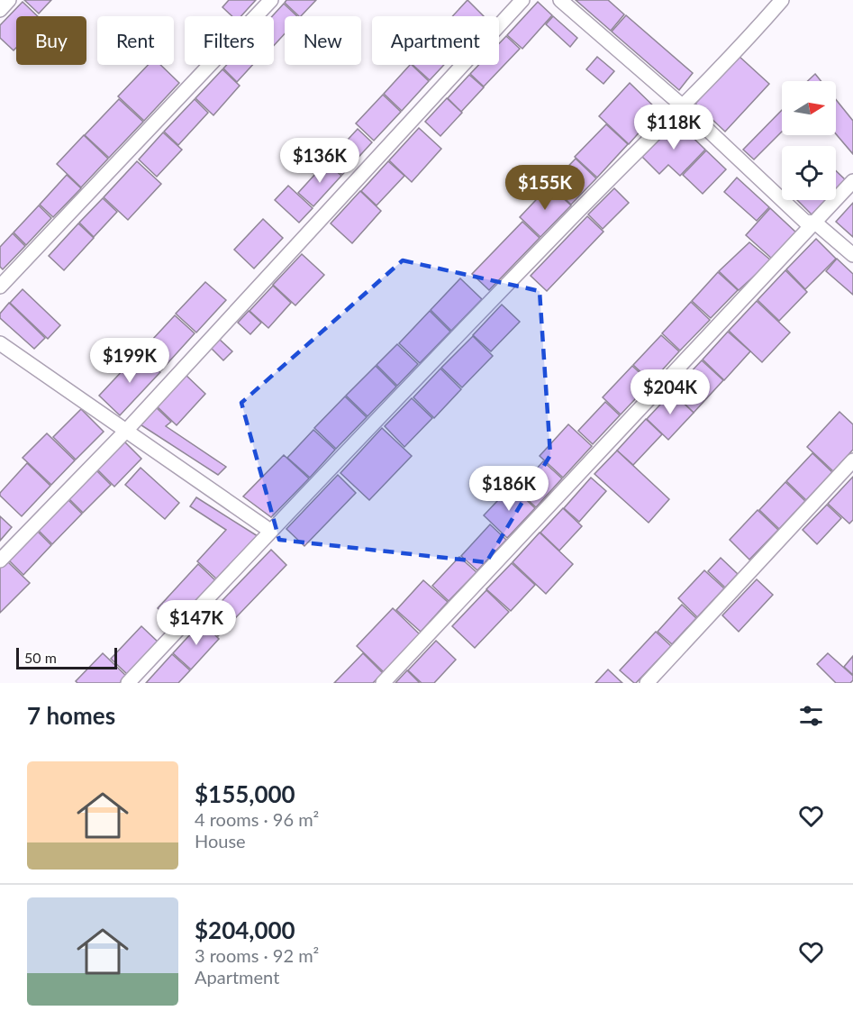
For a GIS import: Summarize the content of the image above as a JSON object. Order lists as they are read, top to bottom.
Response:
{
  "scale_bar": "50 m",
  "north": "right",
  "page": {
    "chip": [
      "Buy",
      "Rent",
      "Filters",
      "New",
      "Apartment"
    ],
    "price": [
      "$118K",
      "$136K",
      "$155K",
      "$199K",
      "$204K",
      "$186K",
      "$147K"
    ],
    "scale": "50 m",
    "heading": "7 homes",
    "list": [
      {
        "name": "$155,000",
        "note": "4 rooms · 96 m² · House"
      },
      {
        "name": "$204,000",
        "note": "3 rooms · 92 m² · Apartment"
      }
    ]
  }
}
